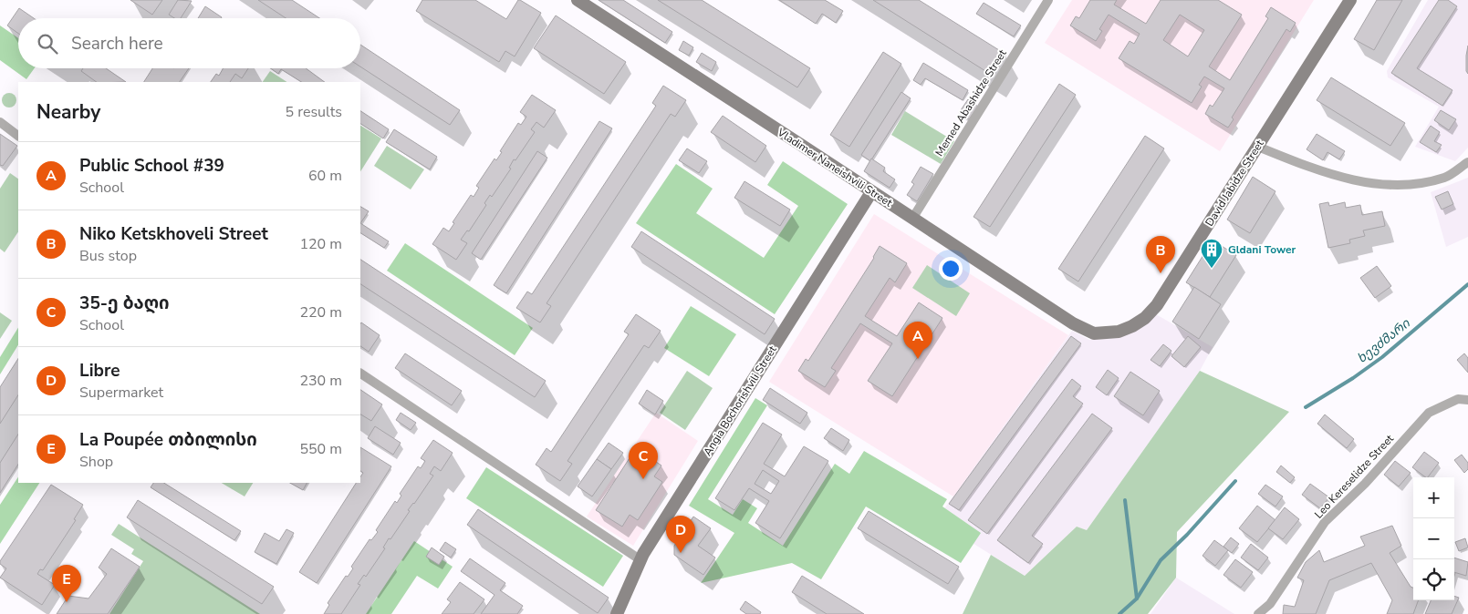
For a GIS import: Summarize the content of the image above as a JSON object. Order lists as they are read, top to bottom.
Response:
{
  "streets": {
    "street": [
      "Memed Abashidze Street",
      "Vladimer Naneishvili Street",
      "David Jabidze Street",
      "Angia Bochorishvili Street",
      "Leo Kereselidze Street"
    ]
  },
  "crossings": [
    ["Memed Abashidze Street", "Vladimer Naneishvili Street"],
    ["Vladimer Naneishvili Street", "David Jabidze Street"],
    ["Vladimer Naneishvili Street", "Angia Bochorishvili Street"]
  ],
  "water": ["ხევძმარი"],
  "places": {
    "building": ["Gldani Tower"]
  },
  "page": {
    "search": "Search here",
    "heading": ["Nearby", "5 results"],
    "list": [
      {
        "mark": "A",
        "name": "Public School #39",
        "note": "School",
        "value": "60 m"
      },
      {
        "mark": "B",
        "name": "Niko Ketskhoveli Street",
        "note": "Bus stop",
        "value": "120 m"
      },
      {
        "mark": "C",
        "name": "35-ე ბაღი",
        "note": "School",
        "value": "220 m"
      },
      {
        "mark": "D",
        "name": "Libre",
        "note": "Supermarket",
        "value": "230 m"
      },
      {
        "mark": "E",
        "name": "La Poupée თბილისი",
        "note": "Shop",
        "value": "550 m"
      }
    ],
    "pins": [
      "B",
      "A",
      "C",
      "D",
      "E"
    ],
    "map_buttons": ["+", "−"]
  }
}
